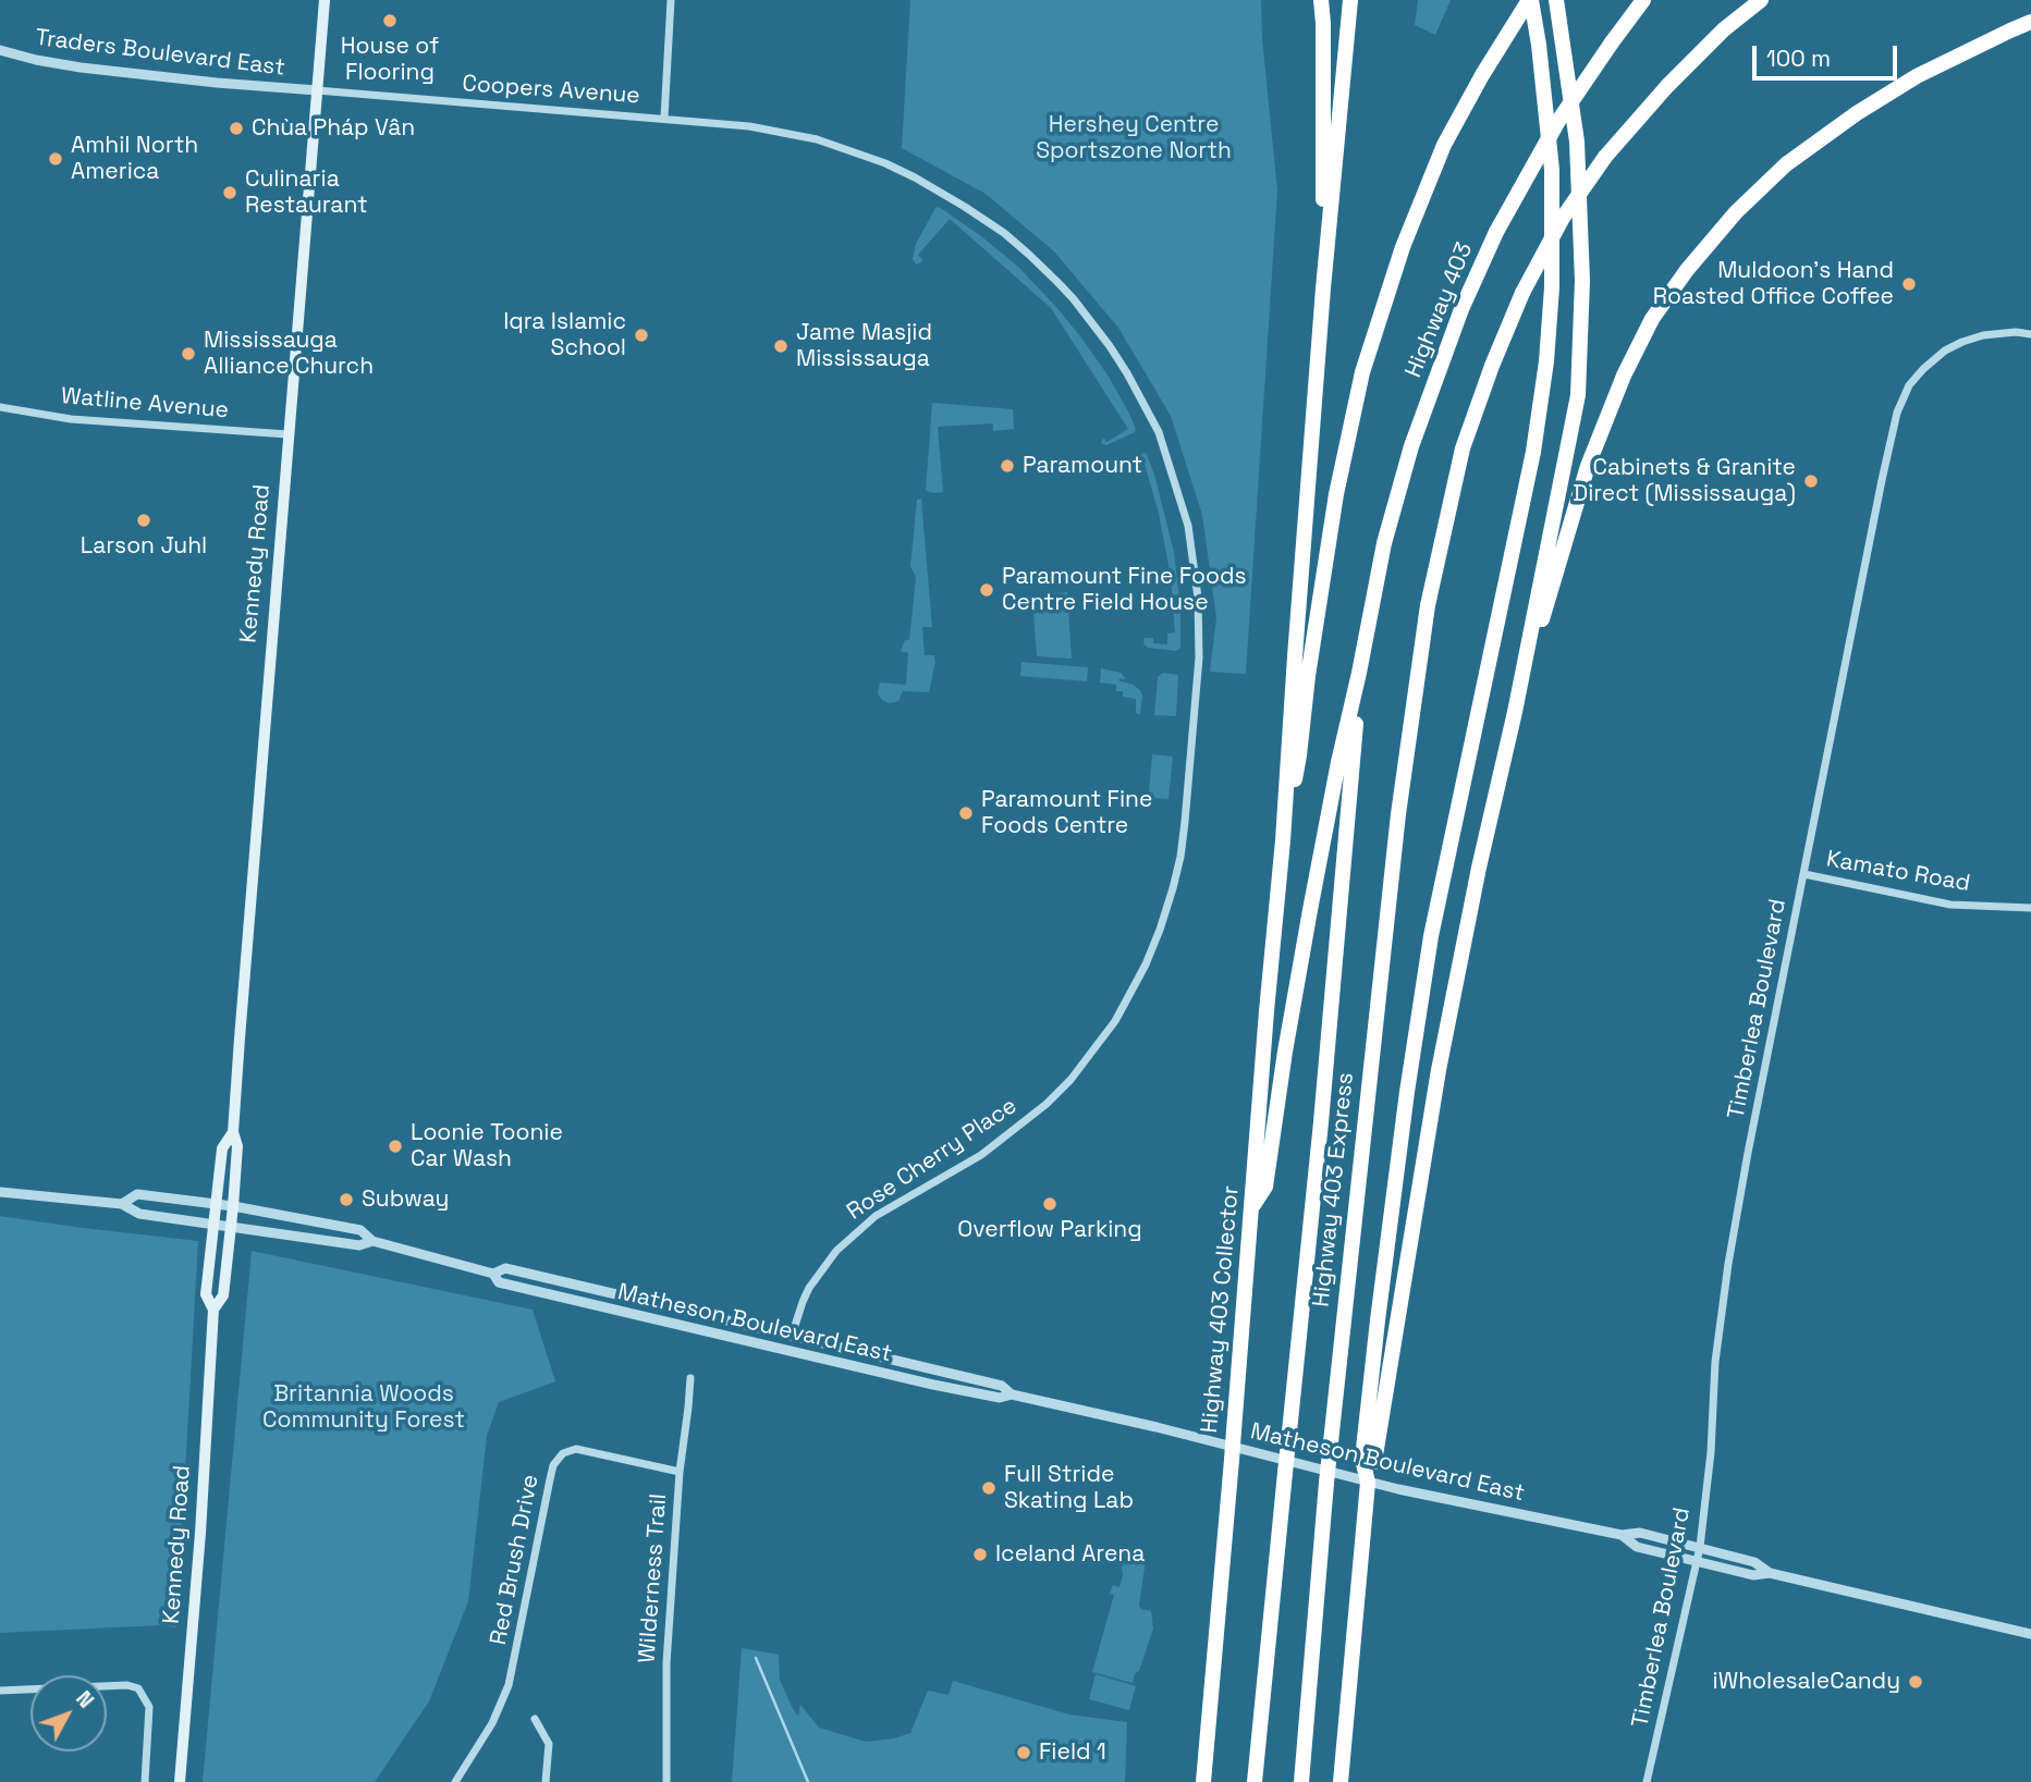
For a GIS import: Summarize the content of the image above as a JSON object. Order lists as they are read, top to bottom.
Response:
{
  "streets": {
    "highway": ["Highway 403", "Highway 403 Express", "Highway 403 Collector"],
    "main road": ["Kennedy Road"],
    "street": [
      "Traders Boulevard East",
      "Coopers Avenue",
      "Watline Avenue",
      "Kamato Road",
      "Timberlea Boulevard",
      "Rose Cherry Place",
      "Matheson Boulevard East",
      "Red Brush Drive",
      "Wilderness Trail"
    ]
  },
  "crossings": [
    ["Traders Boulevard East", "Coopers Avenue"],
    ["Traders Boulevard East", "Kennedy Road"],
    ["Coopers Avenue", "Kennedy Road"],
    ["Coopers Avenue", "Rose Cherry Place"],
    ["Highway 403", "Highway 403 Express"],
    ["Watline Avenue", "Kennedy Road"],
    ["Kennedy Road", "Matheson Boulevard East"],
    ["Kamato Road", "Timberlea Boulevard"],
    ["Timberlea Boulevard", "Matheson Boulevard East"],
    ["Rose Cherry Place", "Matheson Boulevard East"],
    ["Red Brush Drive", "Wilderness Trail"]
  ],
  "parks": ["Hershey Centre Sportszone North", "Britannia Woods Community Forest"],
  "places": [
    "House of Flooring",
    "Chùa Pháp Vân",
    "Amhil North America",
    "Culinaria Restaurant",
    "Muldoon's Hand Roasted Office Coffee",
    "Iqra Islamic School",
    "Jame Masjid Mississauga",
    "Mississauga Alliance Church",
    "Paramount",
    "Cabinets & Granite Direct (Mississauga)",
    "Larson Juhl",
    "Paramount Fine Foods Centre Field House",
    "Paramount Fine Foods Centre",
    "Loonie Toonie Car Wash",
    "Subway",
    "Overflow Parking",
    "Full Stride Skating Lab",
    "Iceland Arena",
    "iWholesaleCandy",
    "Field 1"
  ],
  "scale_bar": "100 m",
  "north": "top right"
}
